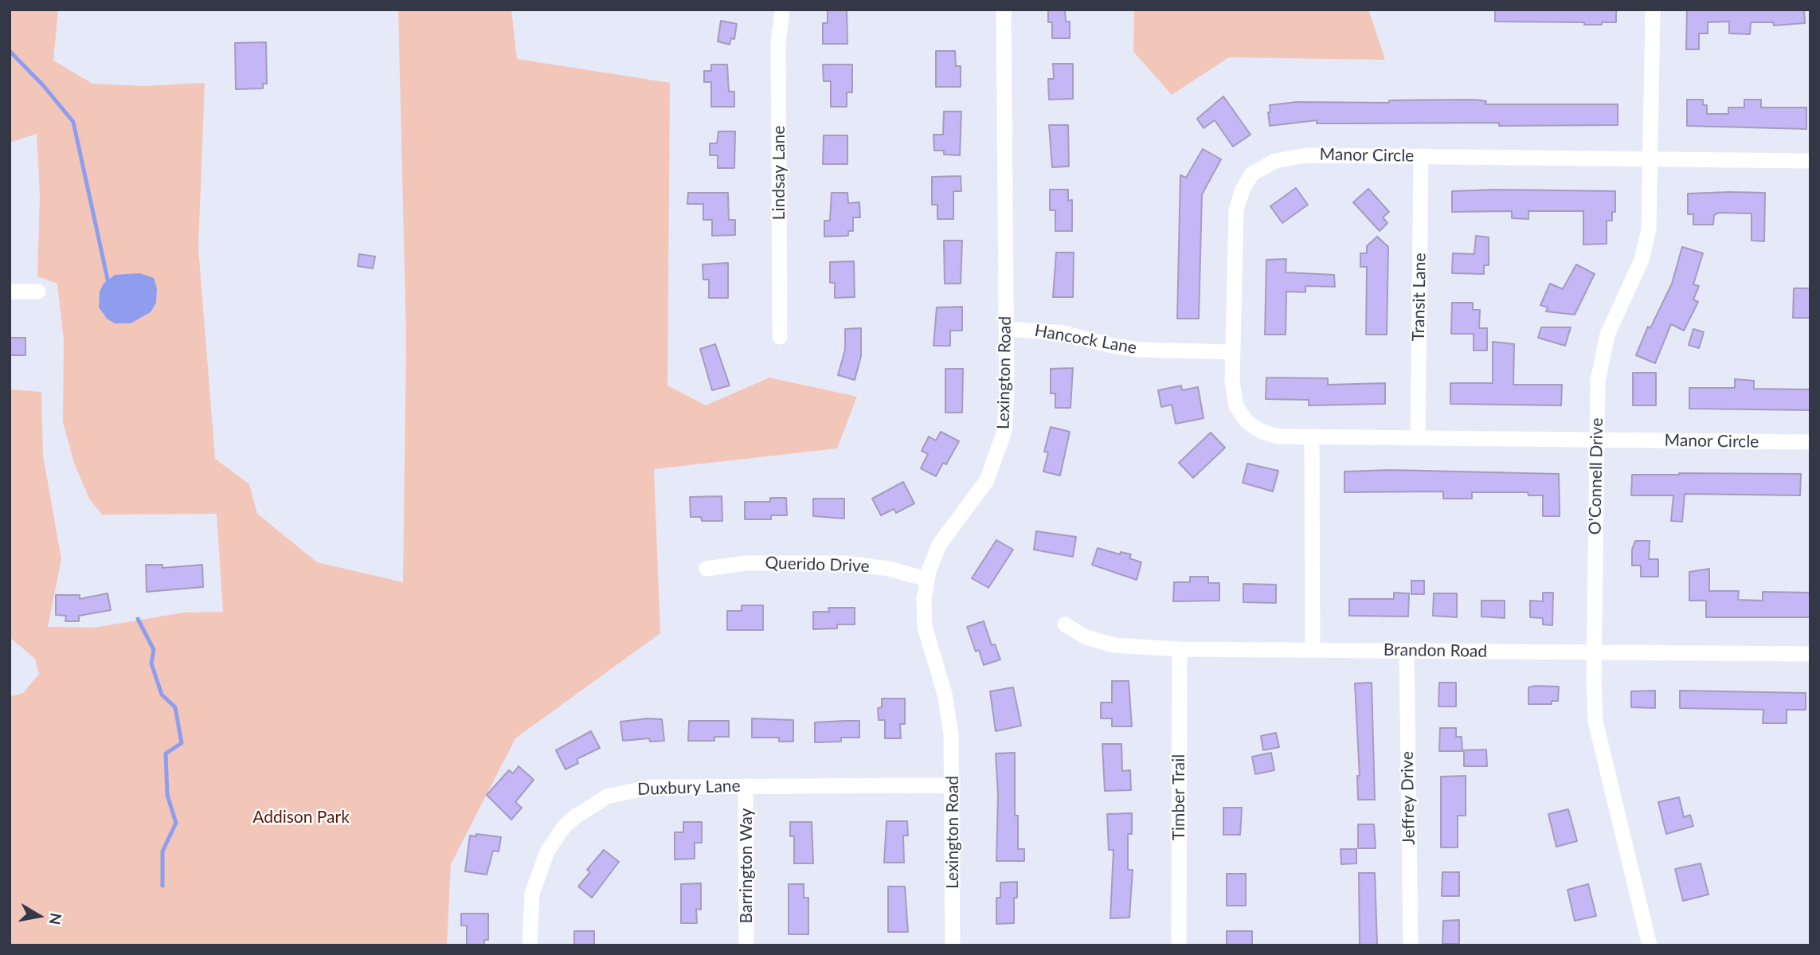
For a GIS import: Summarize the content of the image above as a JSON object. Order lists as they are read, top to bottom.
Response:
{
  "streets": {
    "street": [
      "Manor Circle",
      "Lindsay Lane",
      "Transit Lane",
      "Hancock Lane",
      "Lexington Road",
      "O'Connell Drive",
      "Querido Drive",
      "Brandon Road",
      "Duxbury Lane",
      "Timber Trail",
      "Jeffrey Drive",
      "Barrington Way"
    ]
  },
  "crossings": [
    ["Manor Circle", "Transit Lane"],
    ["Manor Circle", "Hancock Lane"],
    ["Manor Circle", "O'Connell Drive"],
    ["Hancock Lane", "Lexington Road"],
    ["Lexington Road", "Querido Drive"],
    ["Lexington Road", "Duxbury Lane"],
    ["O'Connell Drive", "Brandon Road"],
    ["Brandon Road", "Timber Trail"],
    ["Brandon Road", "Jeffrey Drive"],
    ["Duxbury Lane", "Barrington Way"]
  ],
  "parks": ["Addison Park"],
  "north": "right"
}
